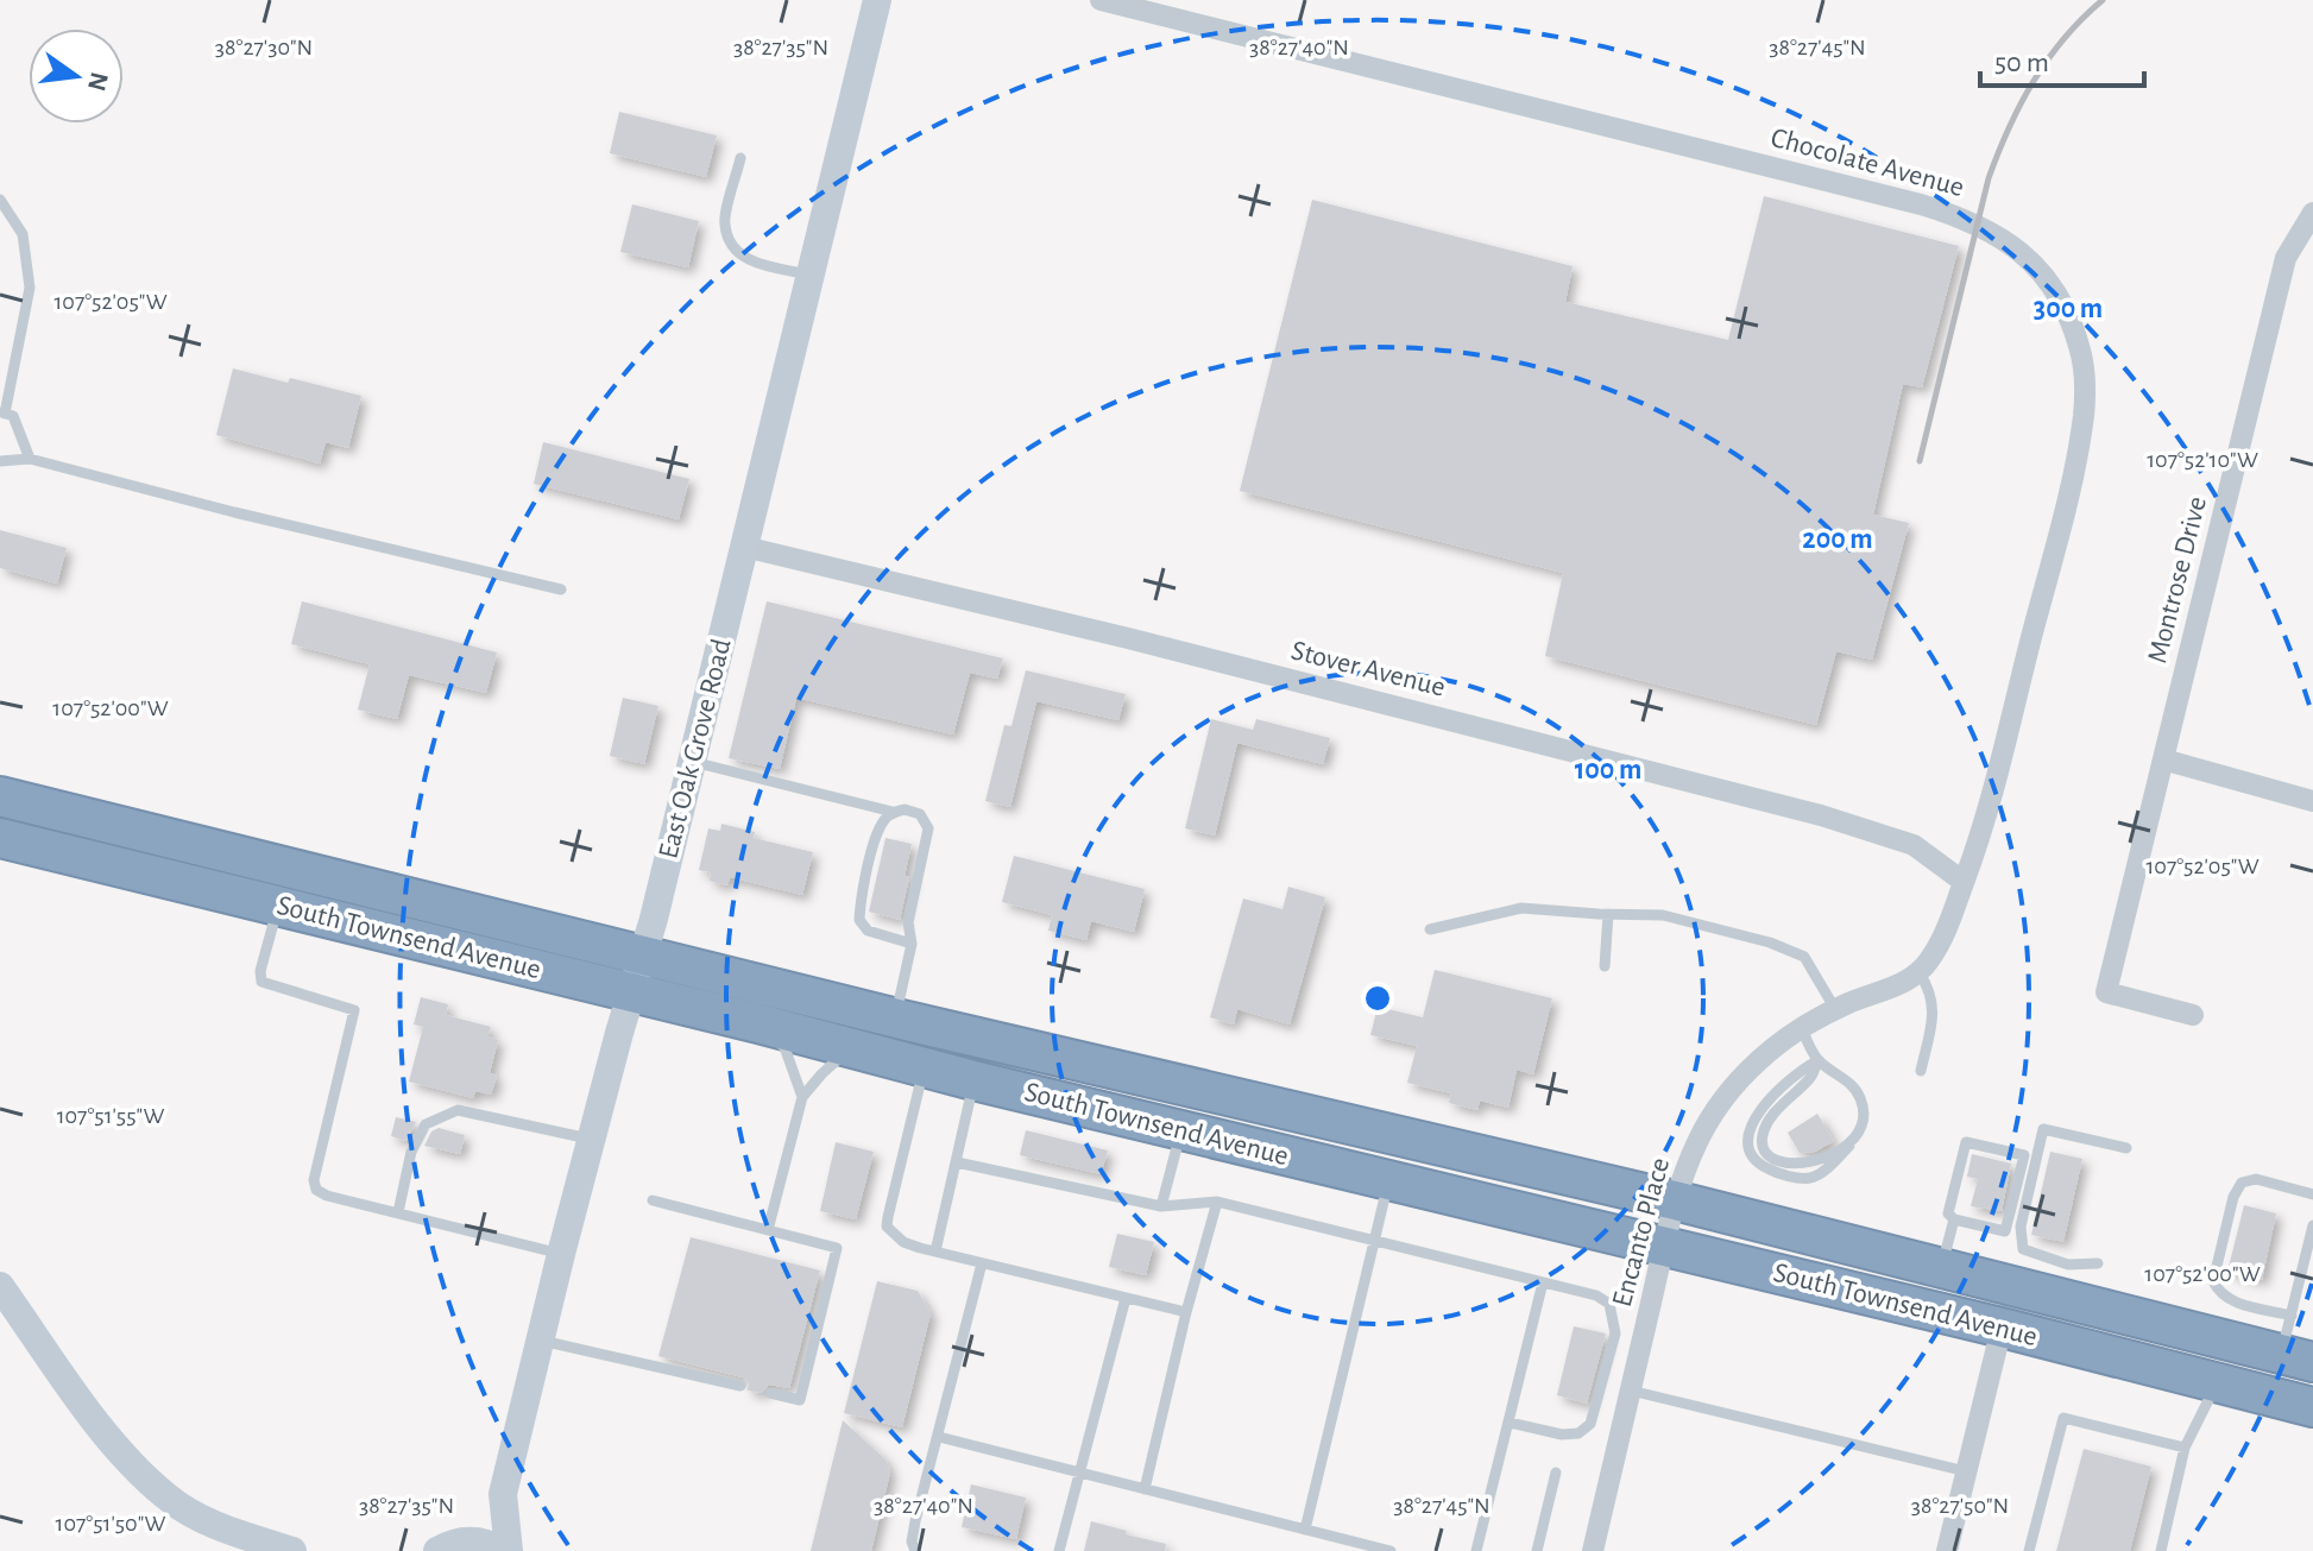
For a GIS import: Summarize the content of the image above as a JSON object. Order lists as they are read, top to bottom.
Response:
{
  "streets": {
    "highway": ["South Townsend Avenue"],
    "street": [
      "Chocolate Avenue",
      "Montrose Drive",
      "Stover Avenue",
      "East Oak Grove Road",
      "Encanto Place"
    ]
  },
  "crossings": [
    ["Chocolate Avenue", "Stover Avenue"],
    ["Stover Avenue", "East Oak Grove Road"],
    ["East Oak Grove Road", "South Townsend Avenue"],
    ["South Townsend Avenue", "Encanto Place"]
  ],
  "scale_bar": "50 m",
  "north": "right",
  "coordinates": [
    "38°27'30\"N",
    "38°27'35\"N",
    "38°27'40\"N",
    "38°27'45\"N",
    "107°52'05\"W",
    "107°52'10\"W",
    "107°52'00\"W",
    "107°51'55\"W",
    "38°27'50\"N",
    "107°51'50\"W"
  ],
  "rings": ["300 m", "200 m", "100 m"]
}
